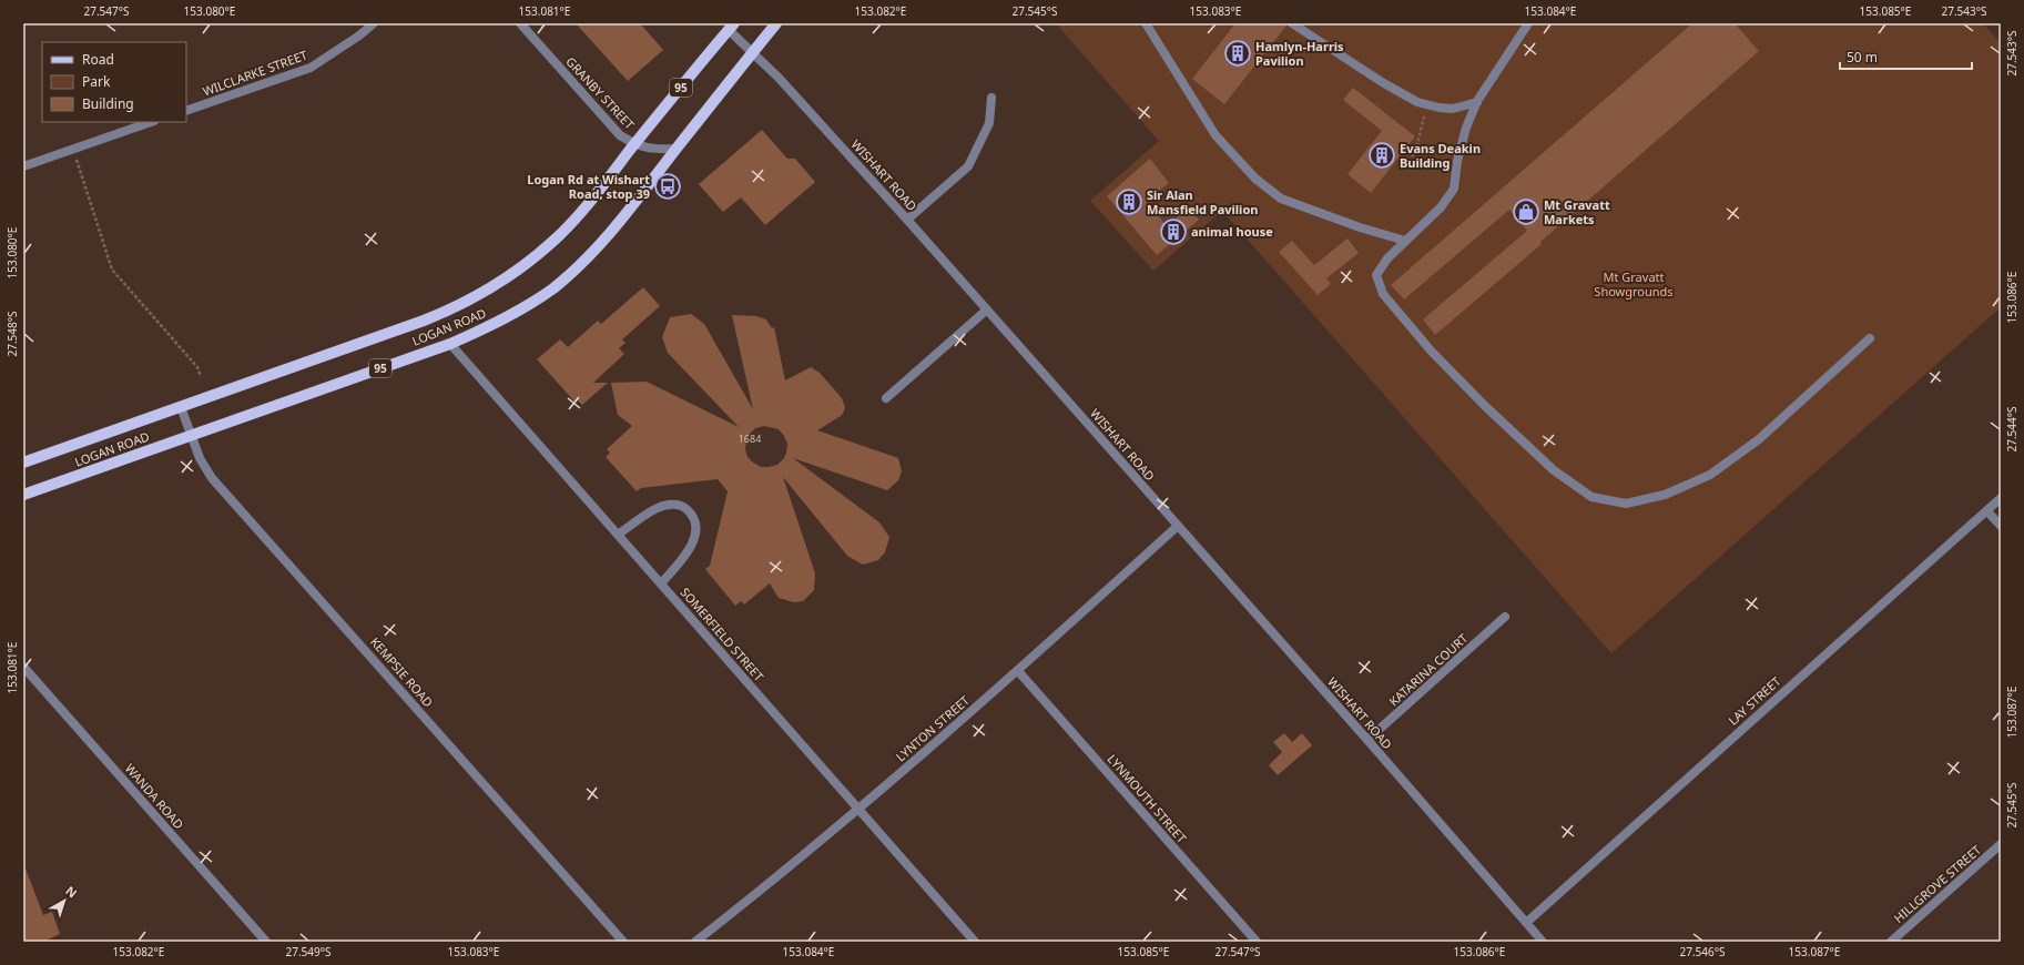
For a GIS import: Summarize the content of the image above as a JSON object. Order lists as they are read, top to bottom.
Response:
{
  "streets": {
    "main road": ["95", "LOGAN ROAD"],
    "street": [
      "WILCLARKE STREET",
      "GRANBY STREET",
      "WISHART ROAD",
      "SOMERFIELD STREET",
      "KATARINA COURT",
      "KEMPSIE ROAD",
      "LAY STREET",
      "LYNTON STREET",
      "WANDA ROAD",
      "LYNMOUTH STREET",
      "HILLGROVE STREET"
    ]
  },
  "crossings": [
    ["GRANBY STREET", "LOGAN ROAD"],
    ["WISHART ROAD", "LOGAN ROAD"],
    ["WISHART ROAD", "KATARINA COURT"],
    ["WISHART ROAD", "LAY STREET"],
    ["WISHART ROAD", "LYNTON STREET"],
    ["LOGAN ROAD", "SOMERFIELD STREET"],
    ["LOGAN ROAD", "KEMPSIE ROAD"],
    ["SOMERFIELD STREET", "LYNTON STREET"],
    ["LYNTON STREET", "LYNMOUTH STREET"]
  ],
  "parks": ["Mt Gravatt Showgrounds"],
  "places": {
    "building": [
      "Hamlyn-Harris Pavilion",
      "Evans Deakin Building",
      "Sir Alan Mansfield Pavilion",
      "animal house"
    ],
    "bus stop": ["Logan Rd at Wishart Road, stop 39"],
    "shop": ["Mt Gravatt Markets"]
  },
  "house_numbers": ["1684"],
  "legend": ["Road", "Park", "Building"],
  "scale_bar": "50 m",
  "north": "top right",
  "coordinates": [
    "27.547°S",
    "153.080°E",
    "153.081°E",
    "153.082°E",
    "27.545°S",
    "153.083°E",
    "153.084°E",
    "153.085°E",
    "27.543°S",
    "153.086°E",
    "27.548°S",
    "27.544°S",
    "153.087°E",
    "27.549°S",
    "27.546°S"
  ]
}
